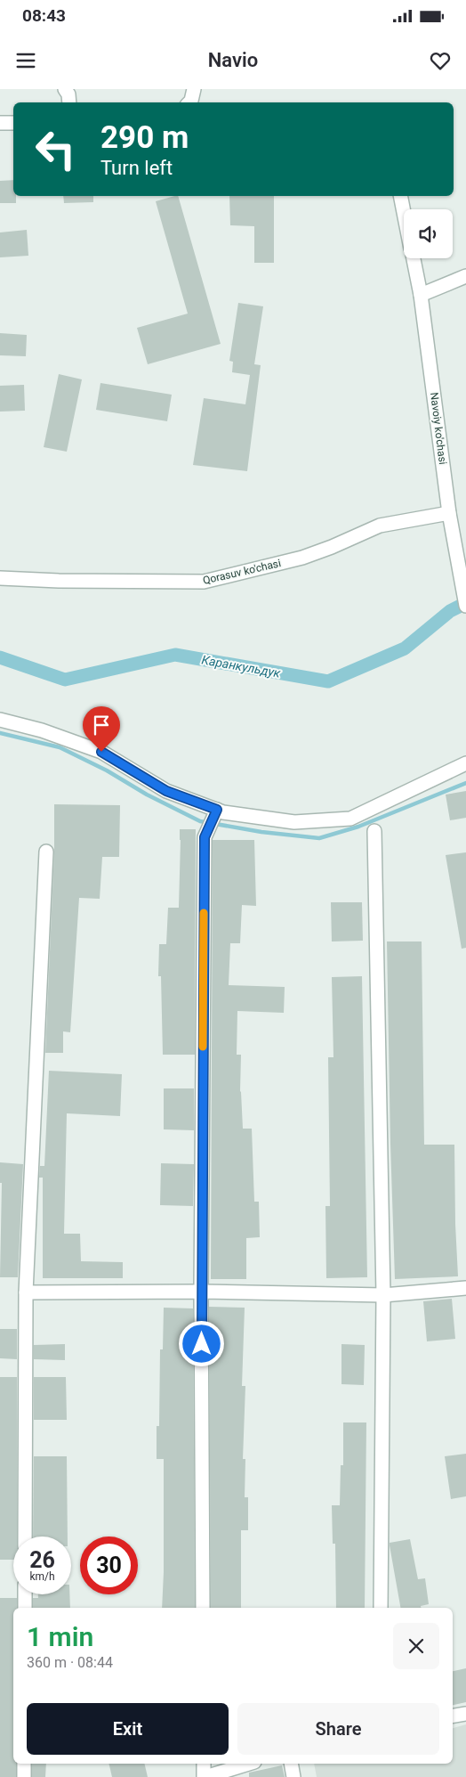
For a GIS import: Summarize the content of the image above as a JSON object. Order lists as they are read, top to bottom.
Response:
{
  "streets": {
    "street": ["Navoiy ko'chasi", "Qorasuv ko'chasi"]
  },
  "crossings": [
    ["Navoiy ko'chasi", "Qorasuv ko'chasi"]
  ],
  "water": ["Каранкульдук"],
  "page": {
    "status": "08:43",
    "header": "Navio",
    "turn": ["290 m", "Turn left"],
    "speed": "26 km/h",
    "limit": "30",
    "heading": ["1 min", "360 m · 08:44"],
    "buttons": ["Exit", "Share"]
  }
}
